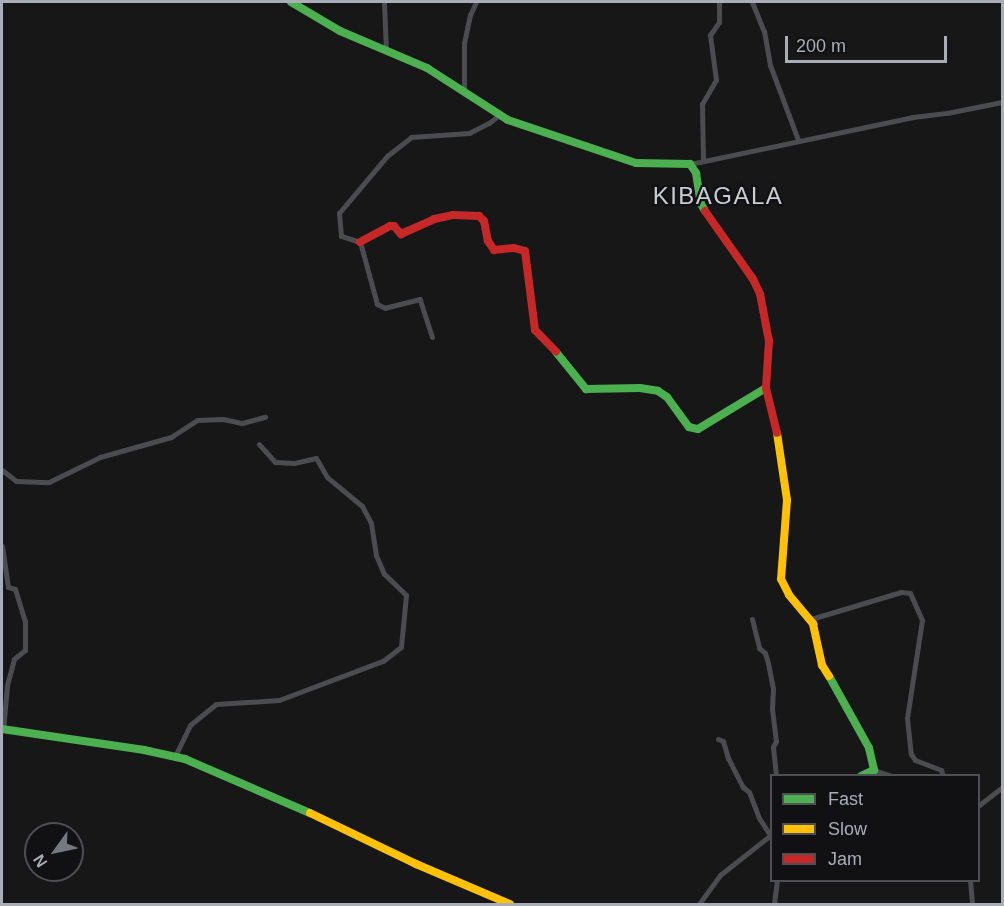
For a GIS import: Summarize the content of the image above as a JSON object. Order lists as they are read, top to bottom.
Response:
{
  "districts": ["KIBAGALA"],
  "legend": ["Fast", "Slow", "Jam"],
  "scale_bar": "200 m",
  "north": "bottom left"
}
